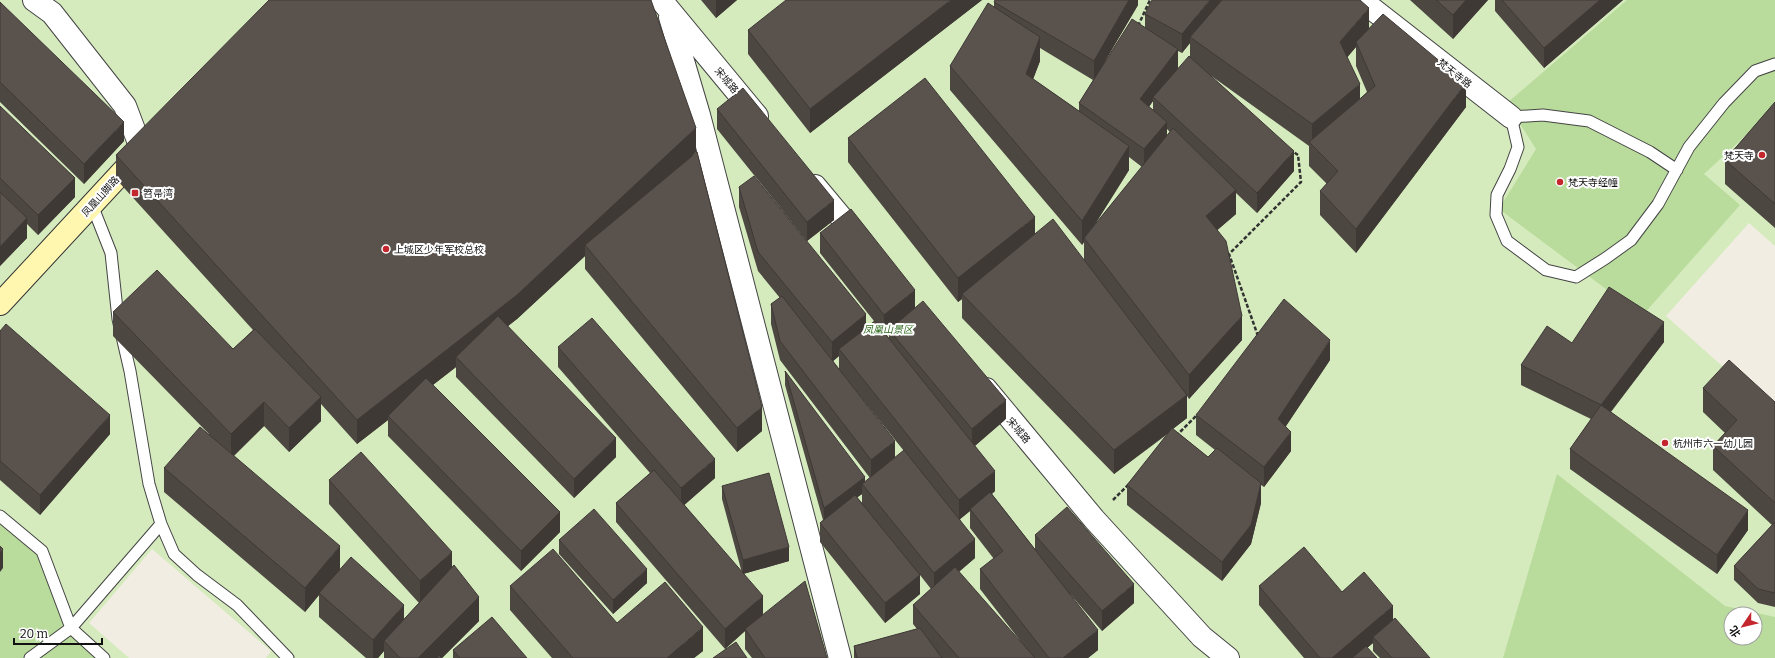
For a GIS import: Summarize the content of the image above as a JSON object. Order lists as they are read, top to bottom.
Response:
{
  "streets": {
    "street": ["梵天寺路", "宋城路", "凤凰山脚路"]
  },
  "parks": ["凤凰山景区"],
  "places": {
    "other": [
      "梵天寺",
      "梵天寺经幢",
      "上城区少年军校总校",
      "杭州市六一幼儿园"
    ],
    "transit": ["笤帚湾"]
  },
  "scale_bar": "20 m",
  "north": "bottom left"
}
